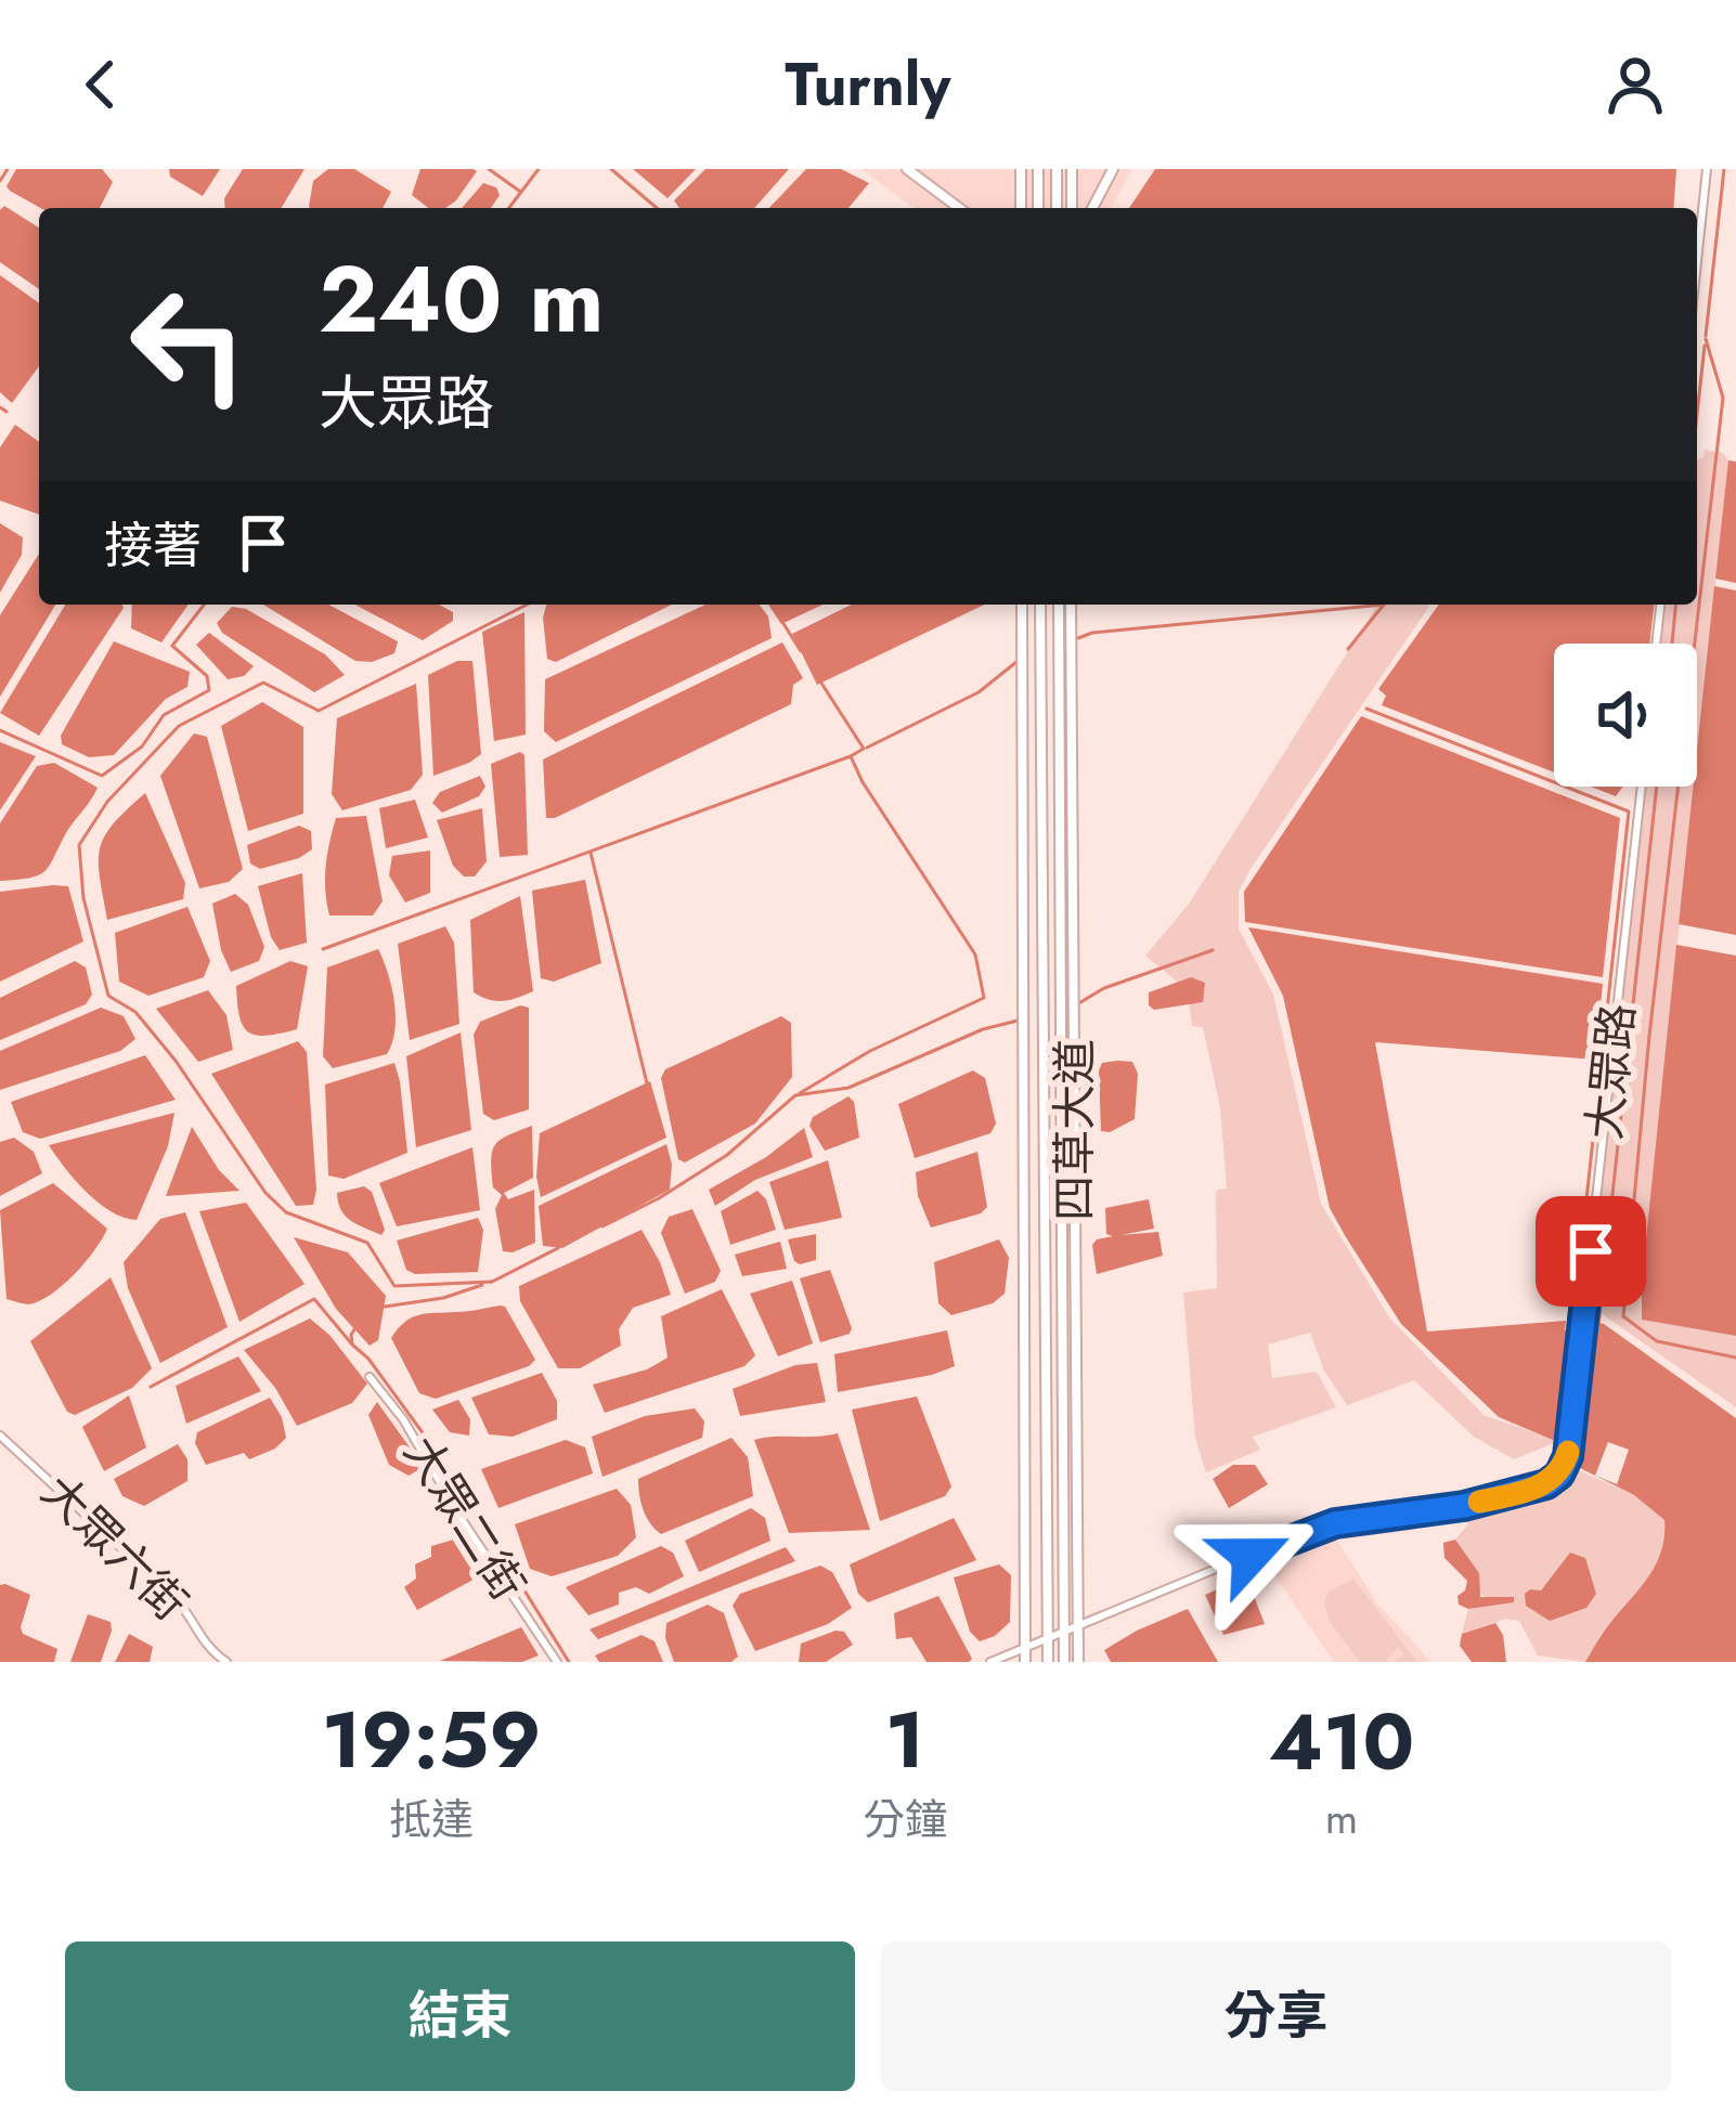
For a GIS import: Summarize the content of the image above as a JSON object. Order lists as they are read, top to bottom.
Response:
{
  "streets": {
    "street": [
      "大眾路",
      "四草大道",
      "大眾二街",
      "大眾六街"
    ]
  },
  "crossings": [
    ["大眾路", "四草大道"]
  ],
  "page": {
    "header": "Turnly",
    "turn": ["240 m", "大眾路"],
    "then": "接著",
    "eta": [
      "19:59",
      "抵達",
      "1",
      "分鐘",
      "410",
      "m"
    ],
    "buttons": ["結束", "分享"]
  }
}
